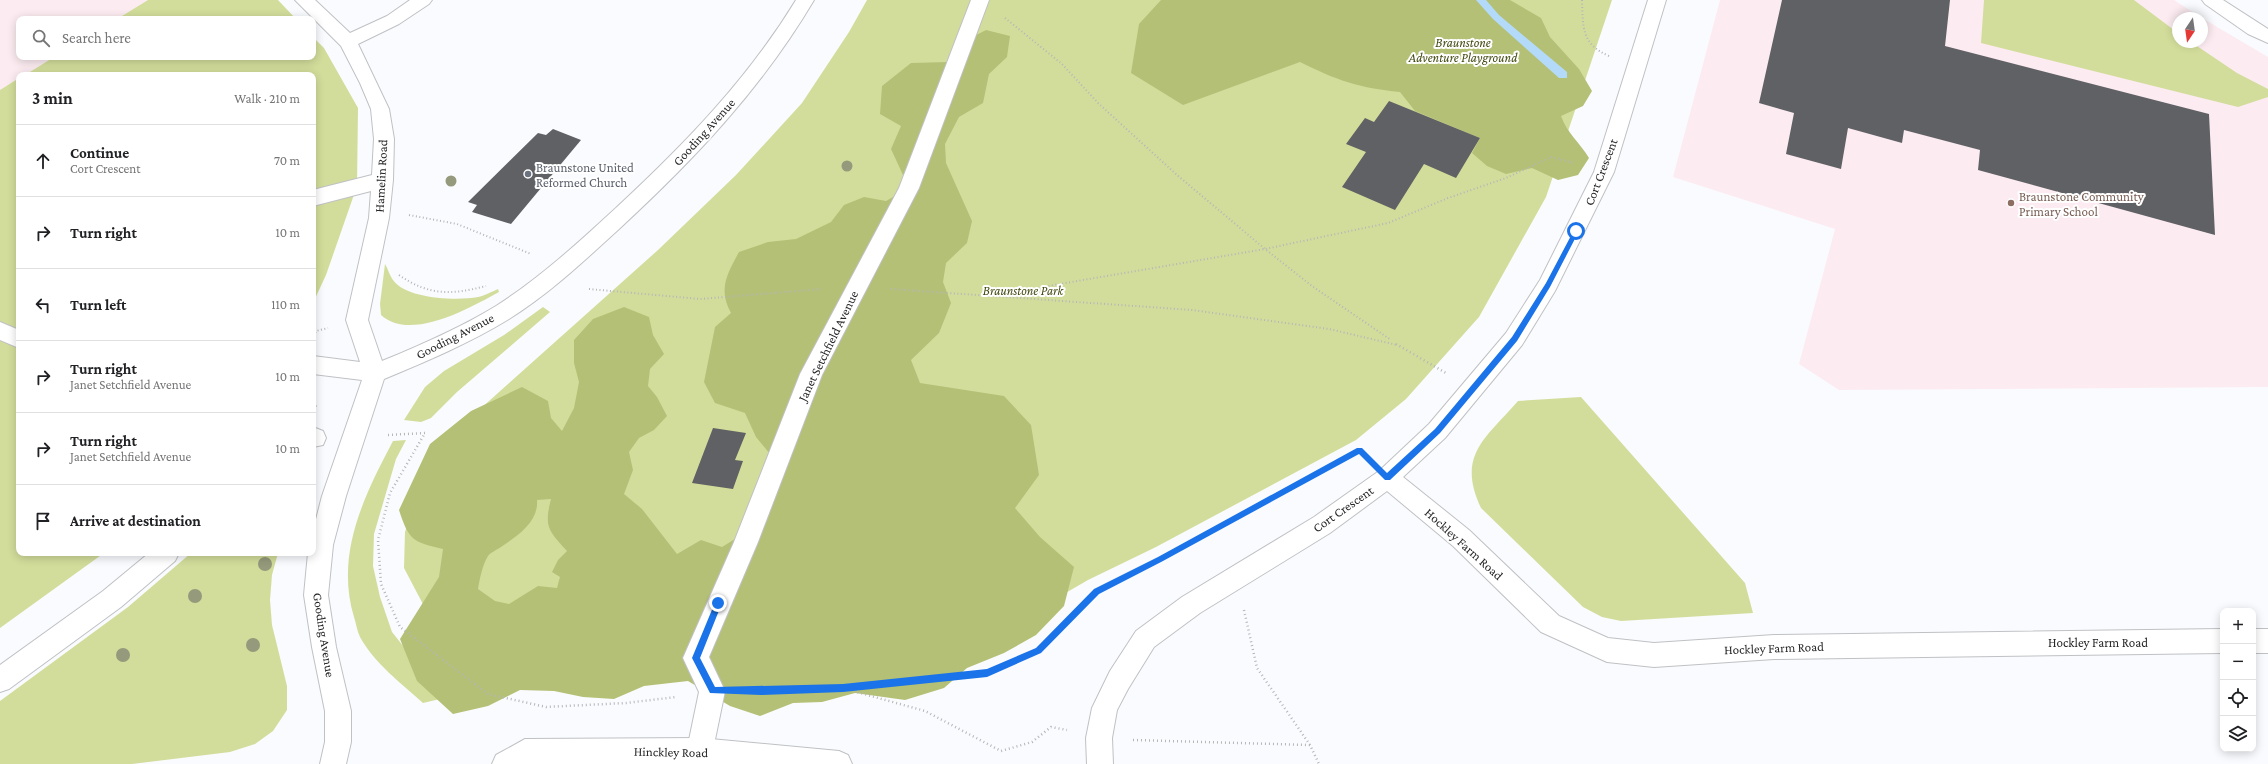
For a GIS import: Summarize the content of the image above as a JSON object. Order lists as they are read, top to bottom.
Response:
{
  "streets": {
    "street": [
      "Gooding Avenue",
      "Cort Crescent",
      "Hamelin Road",
      "Janet Setchfield Avenue",
      "Hockley Farm Road",
      "Hinckley Road"
    ]
  },
  "crossings": [
    ["Gooding Avenue", "Hamelin Road"],
    ["Cort Crescent", "Hockley Farm Road"]
  ],
  "parks": ["Braunstone Adventure Playground", "Braunstone Park"],
  "places": ["Braunstone United Reformed Church", "Braunstone Community Primary School"],
  "north": "bottom",
  "page": {
    "search": "Search here",
    "heading": ["3 min", "Walk · 210 m"],
    "list": [
      ["Continue", "Cort Crescent", "70 m"],
      ["Turn right", "10 m"],
      ["Turn left", "110 m"],
      ["Turn right", "Janet Setchfield Avenue", "10 m"],
      ["Turn right", "Janet Setchfield Avenue", "10 m"],
      "Arrive at destination"
    ],
    "map_buttons": ["+", "−"]
  }
}
